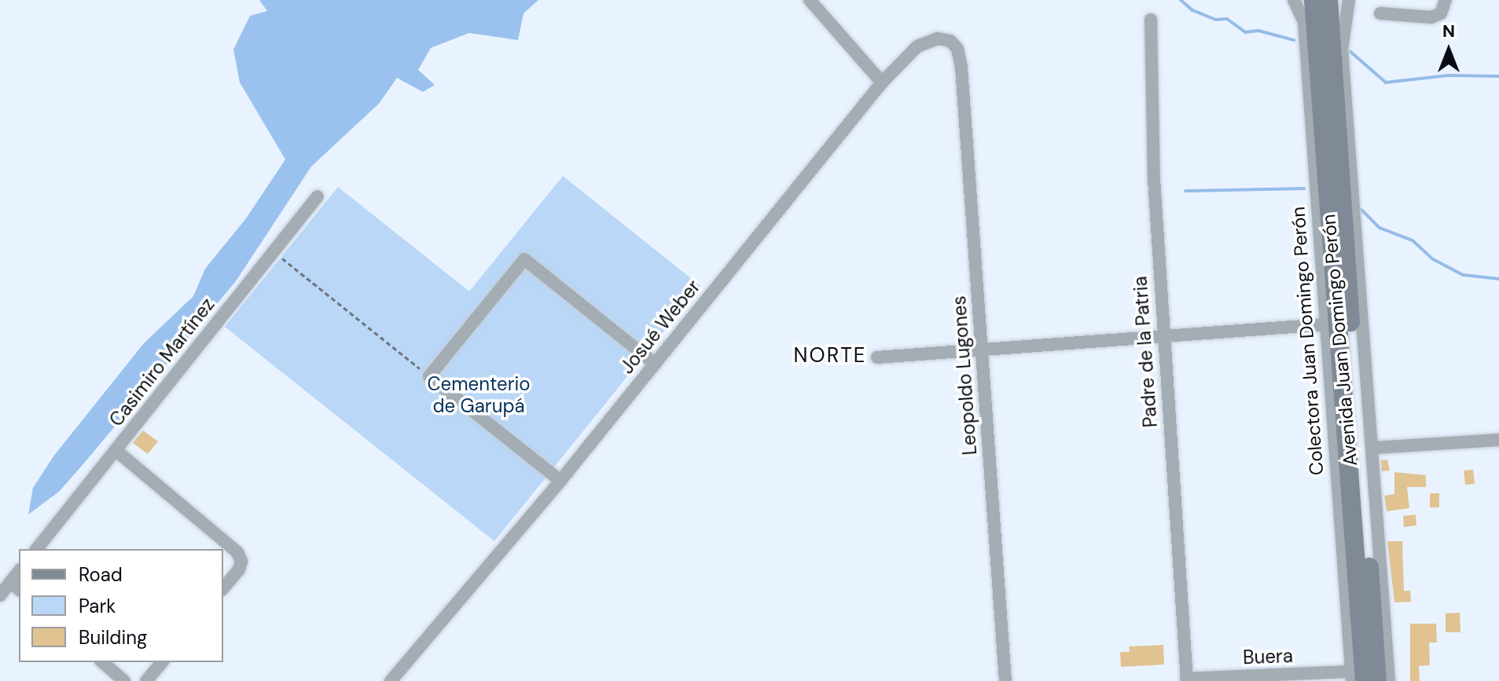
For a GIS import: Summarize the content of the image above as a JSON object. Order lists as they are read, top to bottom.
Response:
{
  "streets": {
    "main road": ["Avenida Juan Domingo Perón"],
    "street": [
      "Josué Weber",
      "Colectora Juan Domingo Perón",
      "Padre de la Patria",
      "Casimiro Martínez",
      "Leopoldo Lugones",
      "Buera"
    ]
  },
  "crossings": [
    ["Josué Weber", "Leopoldo Lugones"],
    ["Avenida Juan Domingo Perón", "Colectora Juan Domingo Perón"],
    ["Avenida Juan Domingo Perón", "Buera"],
    ["Colectora Juan Domingo Perón", "Buera"],
    ["Padre de la Patria", "Buera"]
  ],
  "districts": ["NORTE"],
  "parks": ["Cementerio de Garupá"],
  "legend": ["Road", "Park", "Building"],
  "north": "top"
}
